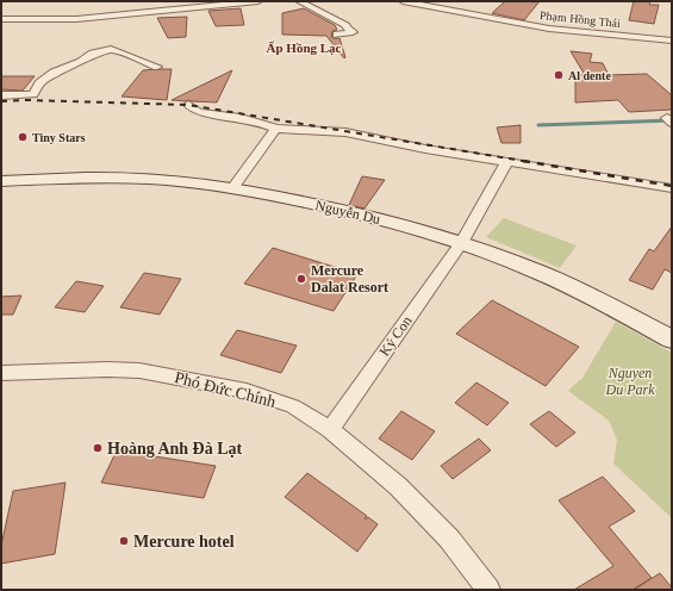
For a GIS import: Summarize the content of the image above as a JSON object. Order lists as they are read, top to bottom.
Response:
{
  "streets": {
    "street": [
      "Phạm Hồng Thái",
      "Nguyễn Du",
      "Ký Con",
      "Phó Đức Chính"
    ]
  },
  "crossings": [
    ["Nguyễn Du", "Ký Con"],
    ["Ký Con", "Phó Đức Chính"]
  ],
  "districts": ["Ấp Hồng Lạc"],
  "parks": ["Nguyen Du Park"],
  "places": [
    "Al dente",
    "Tiny Stars",
    "Mercure Dalat Resort",
    "Hoàng Anh Đà Lạt",
    "Mercure hotel"
  ]
}
